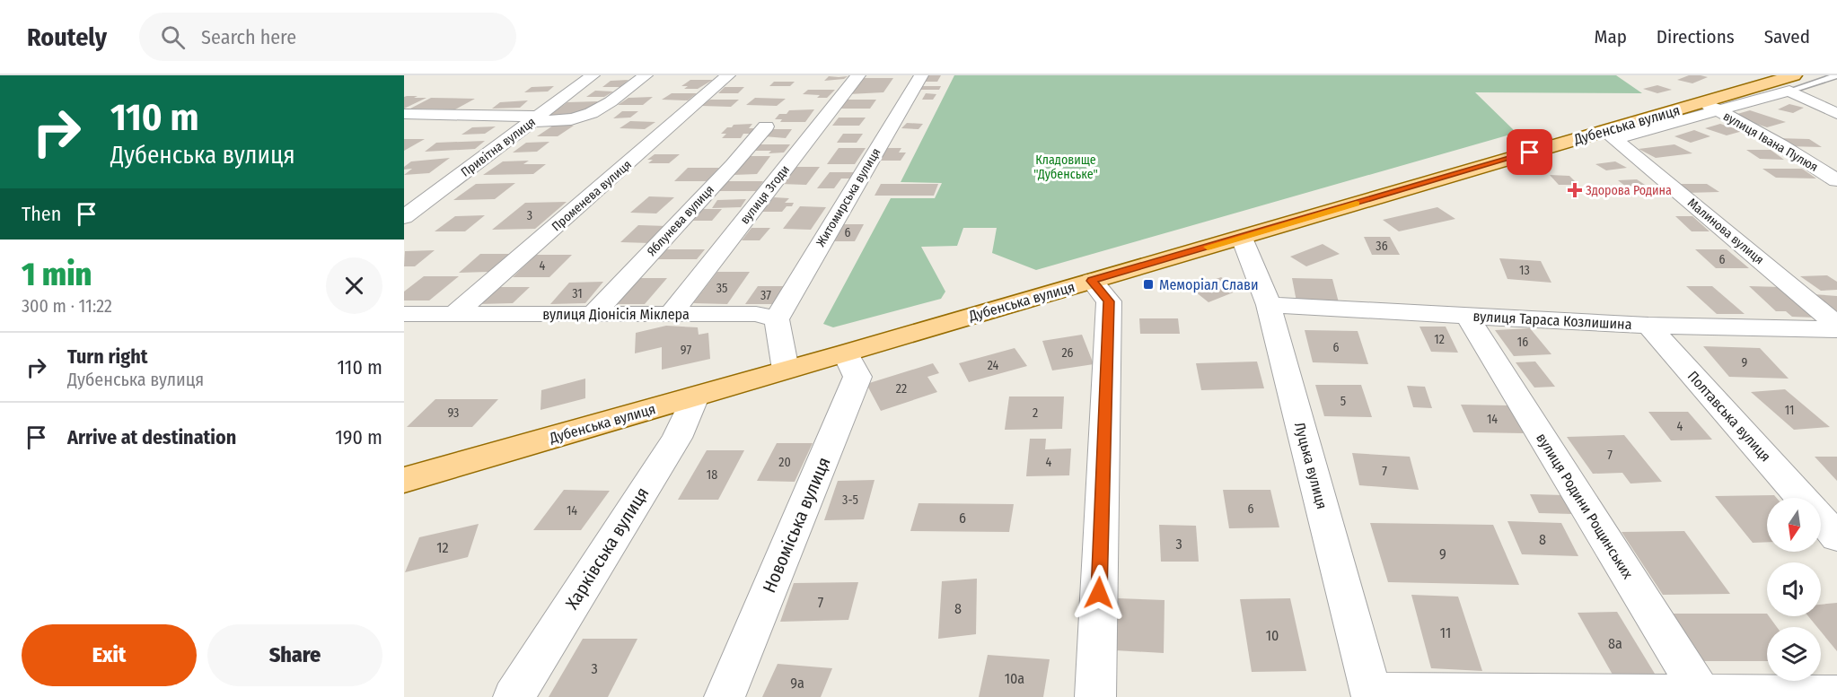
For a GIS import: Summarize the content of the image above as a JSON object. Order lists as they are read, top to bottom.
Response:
{
  "streets": {
    "main road": ["Дубенська вулиця"],
    "street": [
      "вулиця Івана Пулюя",
      "Привітна вулиця",
      "вулиця Згоди",
      "Променева вулиця",
      "Житомирська вулиця",
      "Яблунева вулиця",
      "Малинова вулиця",
      "вулиця Діонісія Міклера",
      "вулиця Тараса Козлишина",
      "Полтавська вулиця",
      "Луцька вулиця",
      "вулиця Родини Рощинських",
      "Новоміська вулиця",
      "Харківська вулиця"
    ]
  },
  "crossings": [
    ["Дубенська вулиця", "вулиця Івана Пулюя"],
    ["Дубенська вулиця", "Малинова вулиця"],
    ["Дубенська вулиця", "Луцька вулиця"],
    ["Дубенська вулиця", "Новоміська вулиця"],
    ["Дубенська вулиця", "Харківська вулиця"],
    ["вулиця Івана Пулюя", "Малинова вулиця"],
    ["вулиця Згоди", "вулиця Діонісія Міклера"],
    ["Променева вулиця", "вулиця Діонісія Міклера"],
    ["Житомирська вулиця", "вулиця Діонісія Міклера"],
    ["Яблунева вулиця", "вулиця Діонісія Міклера"],
    ["вулиця Тараса Козлишина", "Полтавська вулиця"],
    ["вулиця Тараса Козлишина", "Луцька вулиця"],
    ["вулиця Тараса Козлишина", "вулиця Родини Рощинських"]
  ],
  "parks": ["Кладовище \"Дубенське\""],
  "places": {
    "health": ["Здорова Родина"],
    "transit": ["Меморіал Слави"]
  },
  "house_numbers": [
    "3",
    "6",
    "36",
    "6",
    "4",
    "13",
    "35",
    "31",
    "37",
    "12",
    "16",
    "6",
    "97",
    "26",
    "9",
    "24",
    "22",
    "5",
    "11",
    "93",
    "2",
    "14",
    "4",
    "7",
    "20",
    "4",
    "7",
    "18",
    "3-5",
    "6",
    "14",
    "6",
    "8",
    "3",
    "12",
    "9",
    "7",
    "8",
    "11",
    "10",
    "8а",
    "3",
    "10а",
    "9а"
  ],
  "north": "bottom",
  "page": {
    "header": "Routely",
    "search": "Search here",
    "nav": ["Map", "Directions", "Saved"],
    "turn": ["110 m", "Дубенська вулиця"],
    "then": "Then",
    "heading": ["1 min", "300 m · 11:22"],
    "list": [
      {
        "name": "Turn right",
        "note": "Дубенська вулиця",
        "value": "110 m"
      },
      {
        "name": "Arrive at destination",
        "value": "190 m"
      }
    ],
    "buttons": ["Exit", "Share"]
  }
}
